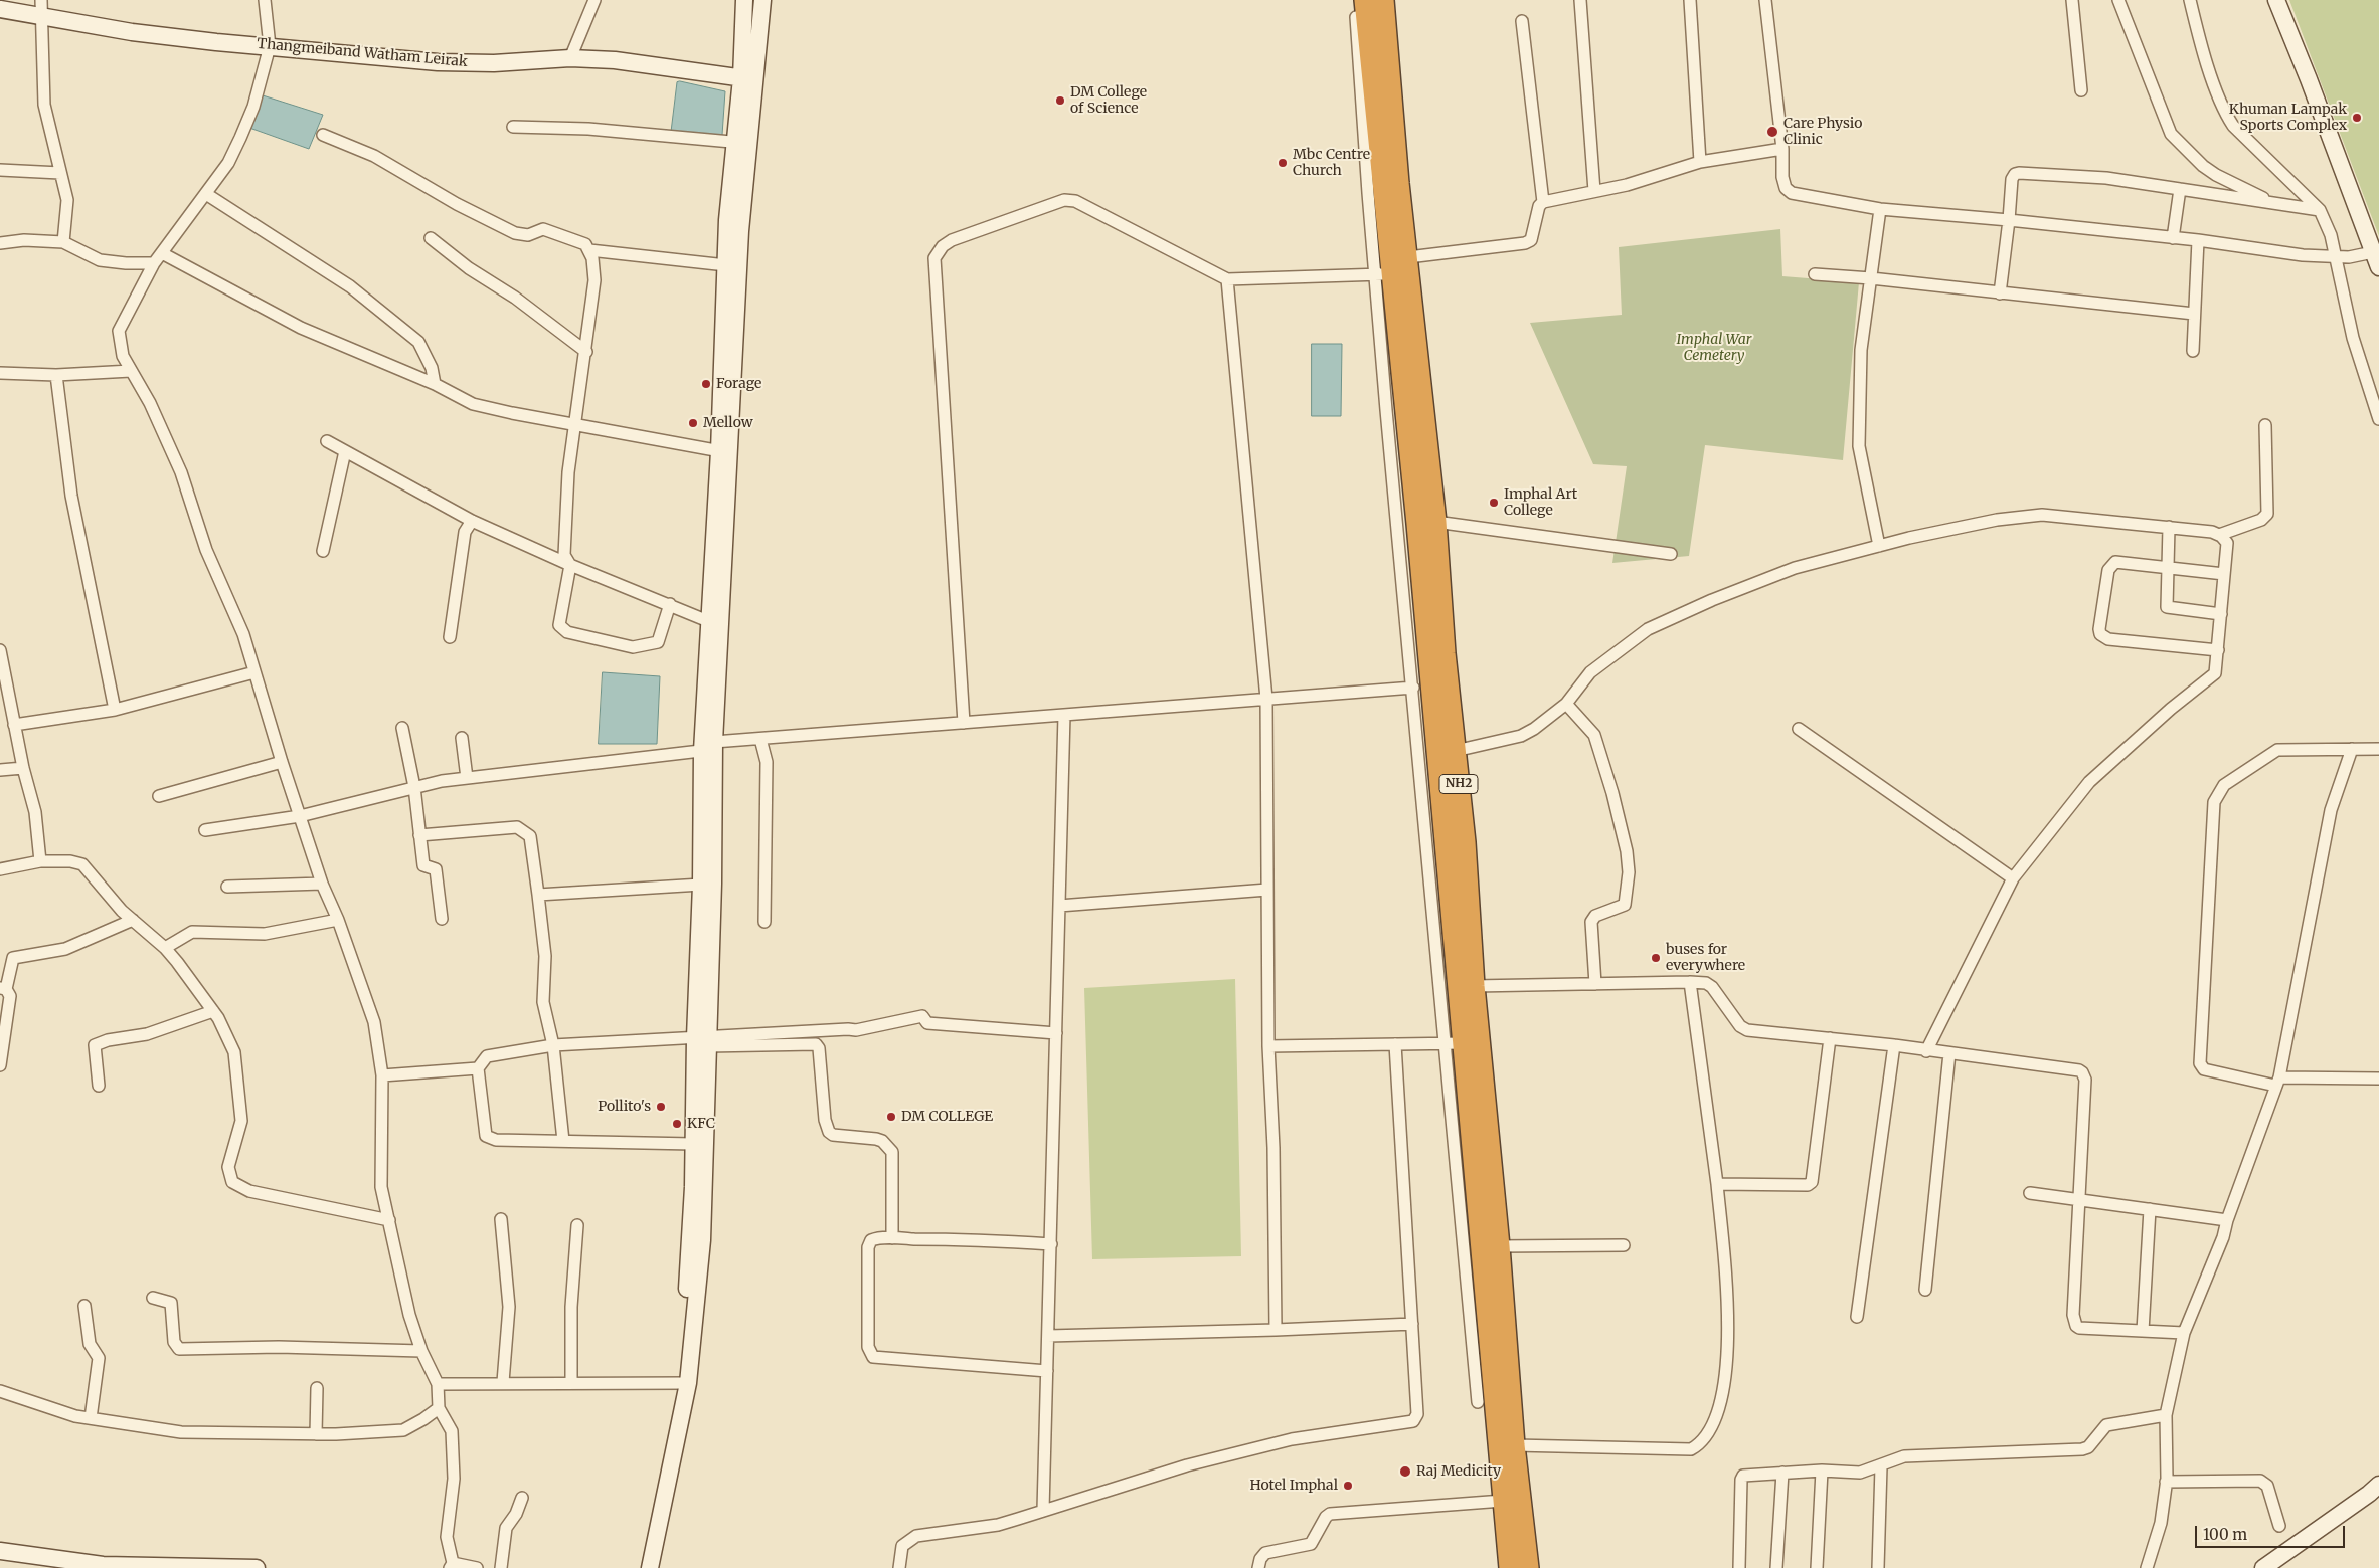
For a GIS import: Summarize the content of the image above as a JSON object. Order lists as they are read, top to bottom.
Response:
{
  "streets": {
    "highway": ["NH2"],
    "main road": ["Thangmeiband Watham Leirak"]
  },
  "parks": ["Imphal War Cemetery"],
  "places": [
    "DM College of Science",
    "Khuman Lampak Sports Complex",
    "Care Physio Clinic",
    "Mbc Centre Church",
    "Forage",
    "Mellow",
    "Imphal Art College",
    "buses for everywhere",
    "Pollito's",
    "DM COLLEGE",
    "KFC",
    "Raj Medicity",
    "Hotel Imphal"
  ],
  "scale_bar": "100 m"
}
